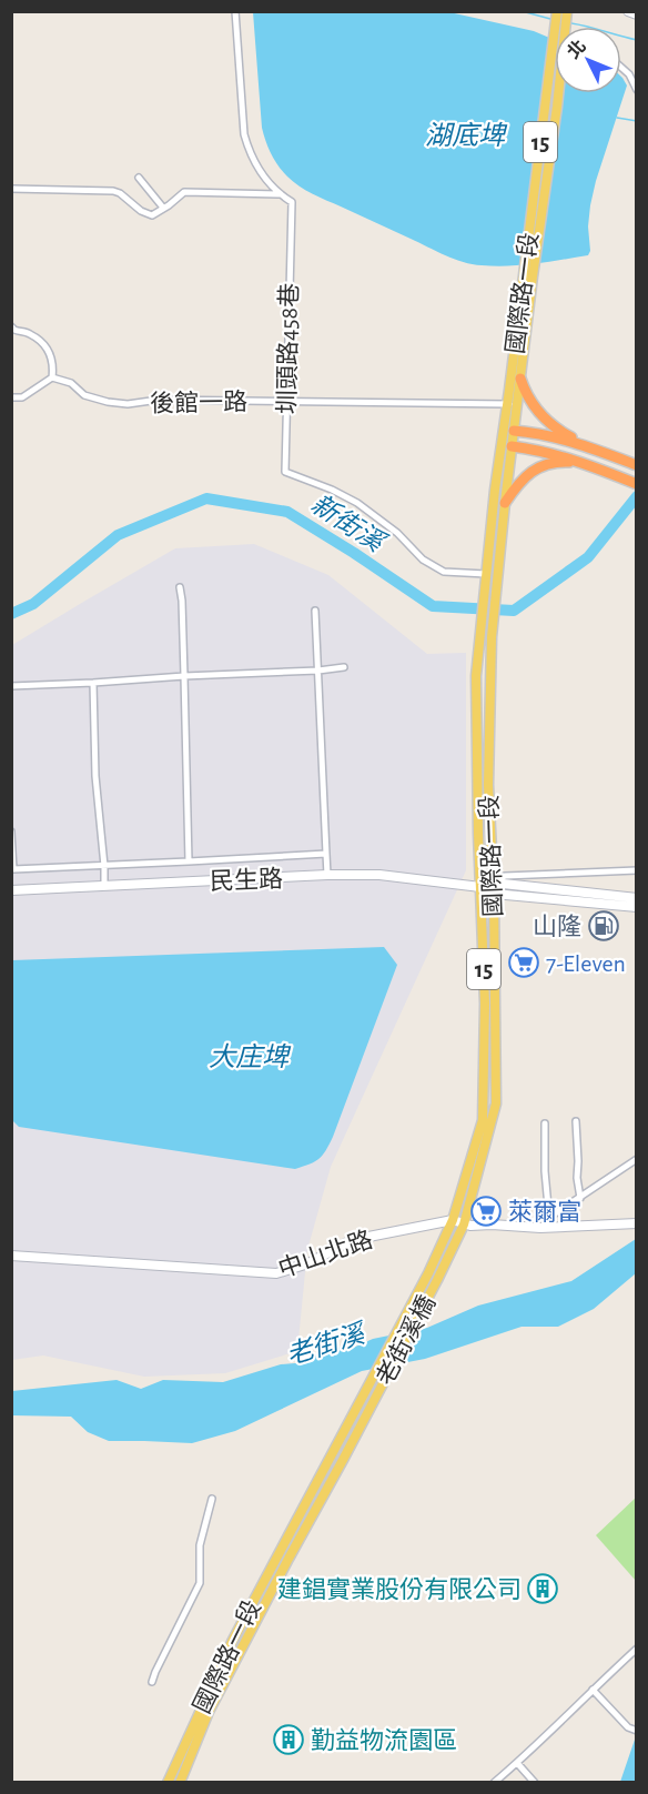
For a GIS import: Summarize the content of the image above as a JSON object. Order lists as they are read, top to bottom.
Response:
{
  "streets": {
    "main road": ["15", "國際路一段", "老街溪橋"],
    "street": [
      "圳頭路458巷",
      "後館一路",
      "民生路",
      "中山北路"
    ]
  },
  "crossings": [
    ["國際路一段", "圳頭路458巷"],
    ["國際路一段", "後館一路"],
    ["國際路一段", "民生路"],
    ["國際路一段", "中山北路"],
    ["國際路一段", "老街溪橋"],
    ["圳頭路458巷", "後館一路"]
  ],
  "water": [
    "湖底埤",
    "新街溪",
    "大庄埤",
    "老街溪"
  ],
  "places": {
    "fuel station": ["山隆"],
    "supermarket": ["7-Eleven", "萊爾富"],
    "building": ["建錩實業股份有限公司", "勤益物流園區"]
  },
  "north": "top left"
}
